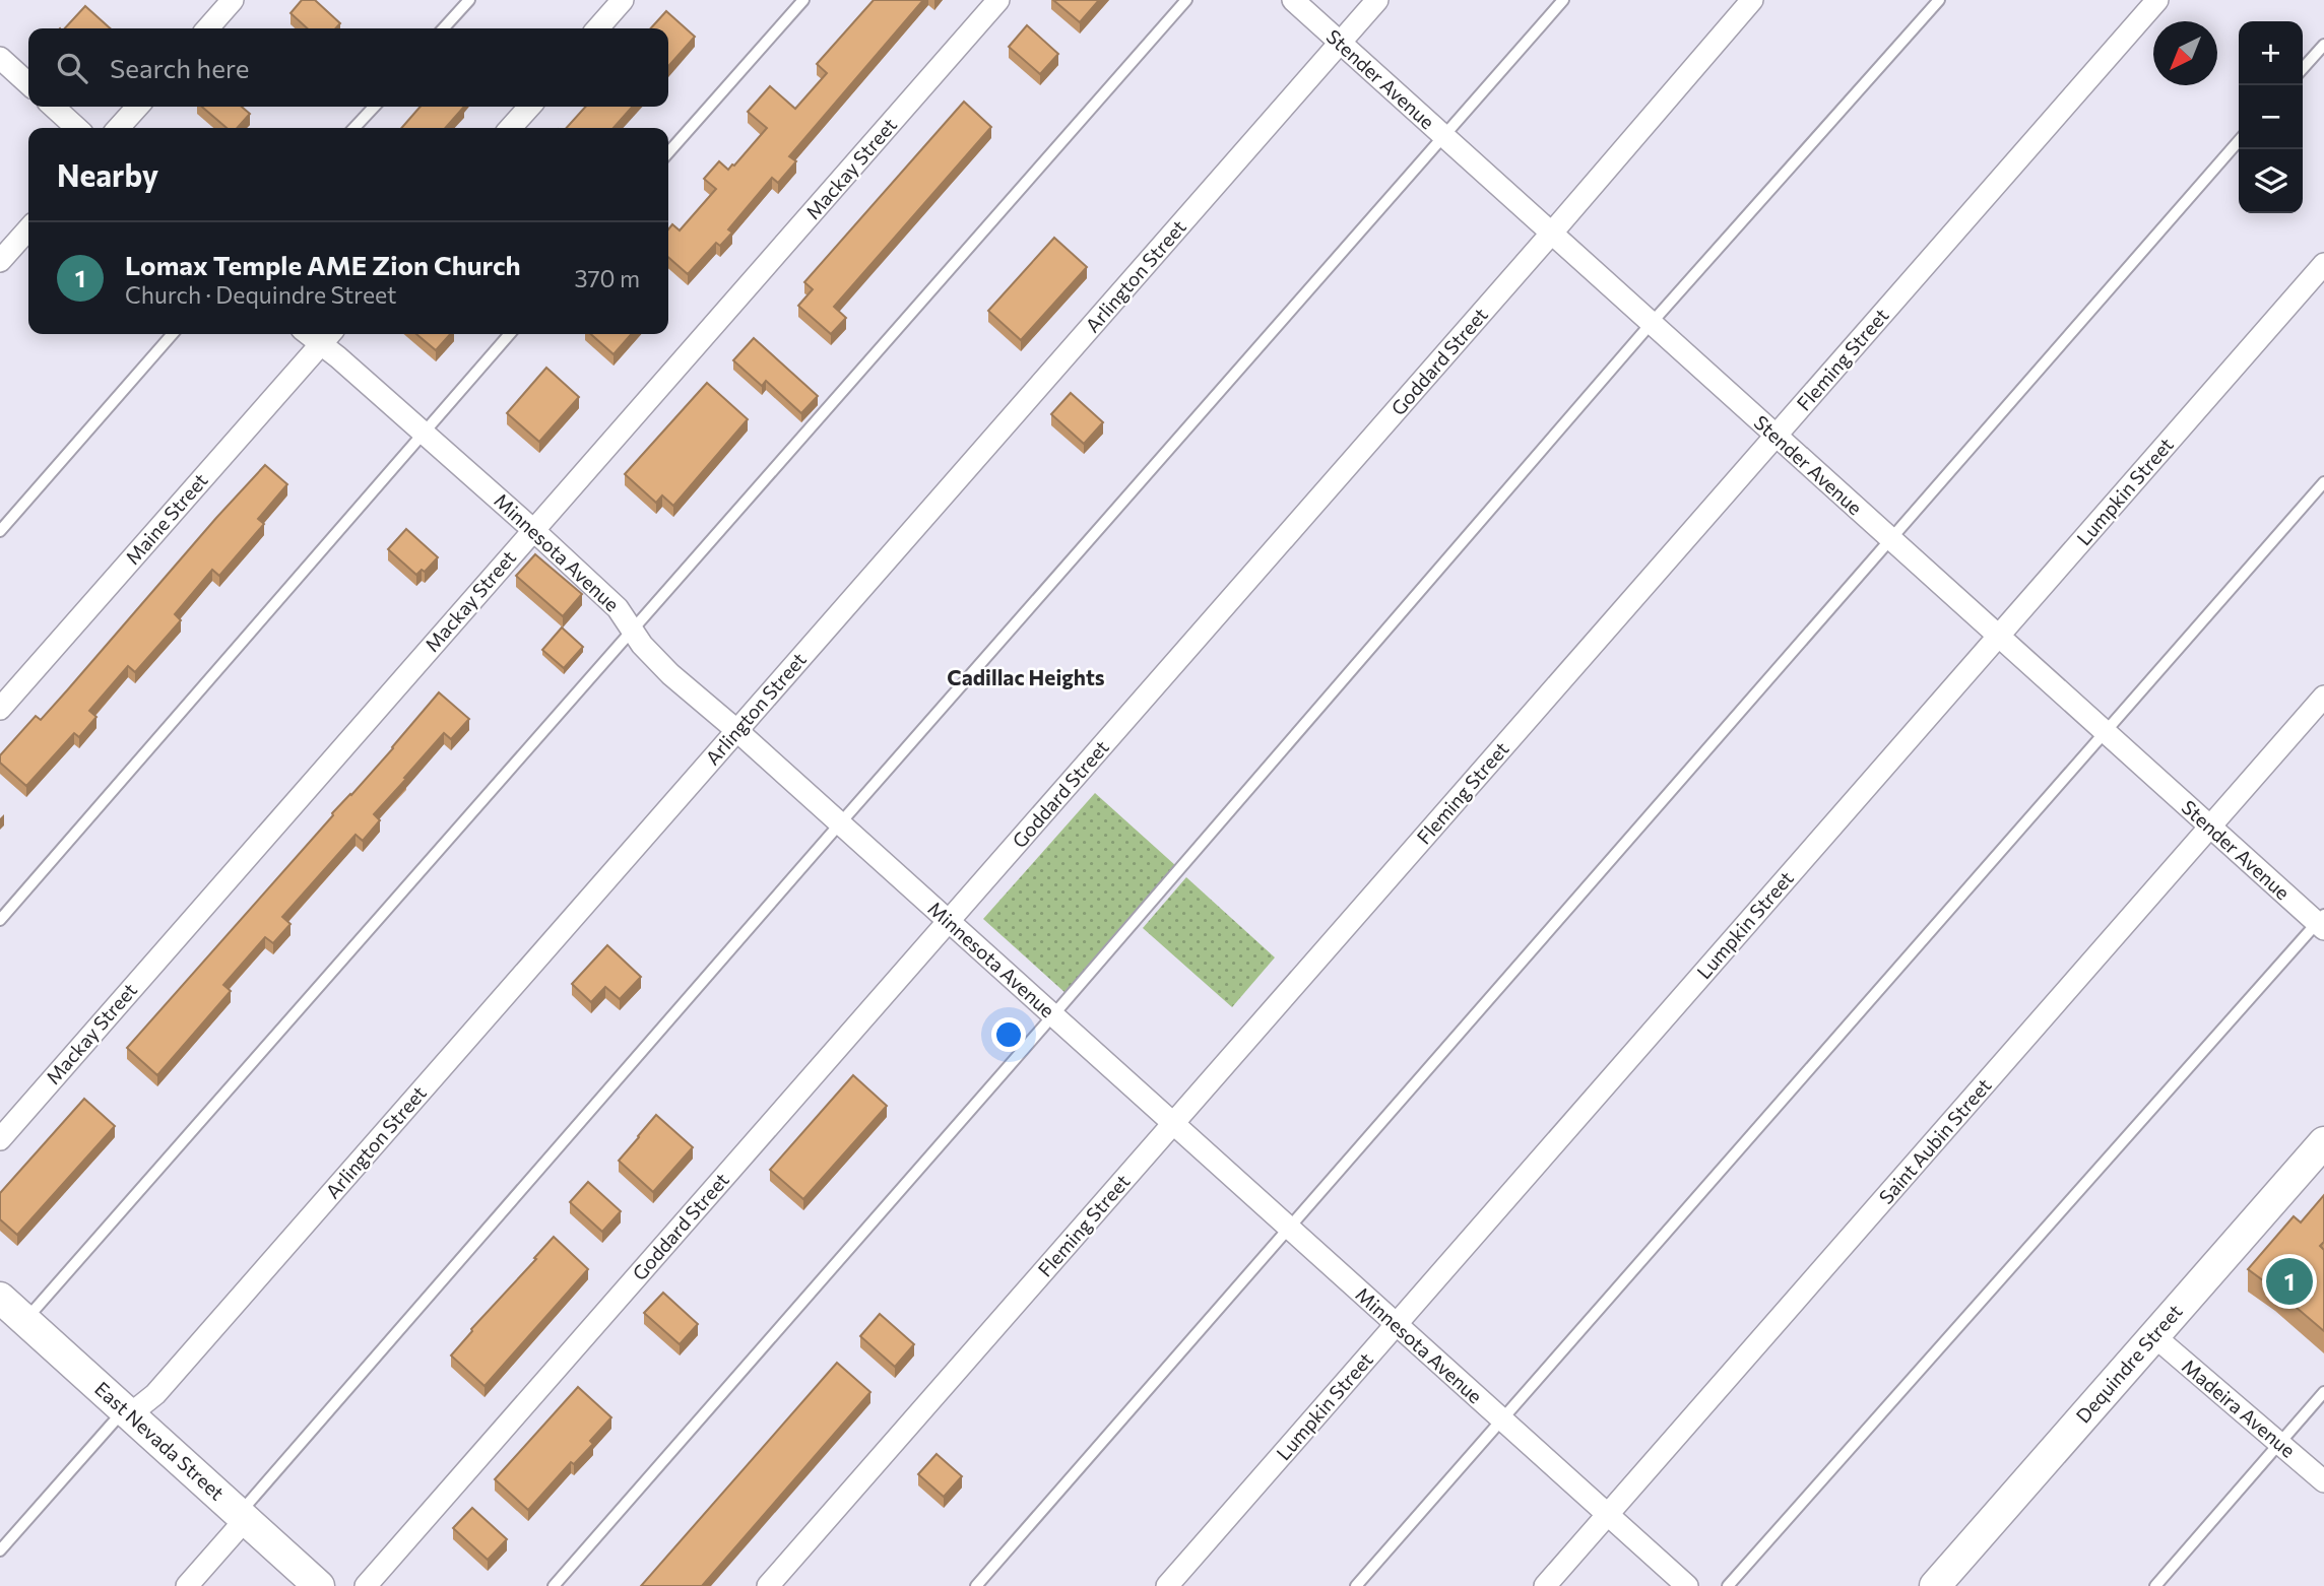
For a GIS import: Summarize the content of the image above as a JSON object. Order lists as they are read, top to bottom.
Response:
{
  "streets": {
    "street": [
      "Stender Avenue",
      "Mackay Street",
      "Arlington Street",
      "Fleming Street",
      "Goddard Street",
      "Lumpkin Street",
      "Maine Street",
      "Minnesota Avenue",
      "Saint Aubin Street",
      "Dequindre Street",
      "Madeira Avenue",
      "East Nevada Street"
    ]
  },
  "crossings": [
    ["Stender Avenue", "Arlington Street"],
    ["Stender Avenue", "Fleming Street"],
    ["Stender Avenue", "Goddard Street"],
    ["Stender Avenue", "Lumpkin Street"],
    ["Stender Avenue", "Saint Aubin Street"],
    ["Mackay Street", "Minnesota Avenue"],
    ["Arlington Street", "Minnesota Avenue"],
    ["Arlington Street", "East Nevada Street"],
    ["Fleming Street", "Minnesota Avenue"],
    ["Goddard Street", "Minnesota Avenue"],
    ["Lumpkin Street", "Minnesota Avenue"],
    ["Maine Street", "Minnesota Avenue"],
    ["Minnesota Avenue", "Saint Aubin Street"],
    ["Dequindre Street", "Madeira Avenue"]
  ],
  "districts": ["Cadillac Heights"],
  "north": "bottom left",
  "page": {
    "map_buttons": ["+", "−"],
    "search": "Search here",
    "heading": "Nearby",
    "list": [
      {
        "mark": "1",
        "name": "Lomax Temple AME Zion Church",
        "note": "Church · Dequindre Street",
        "value": "370 m"
      }
    ],
    "pins": "1"
  }
}
